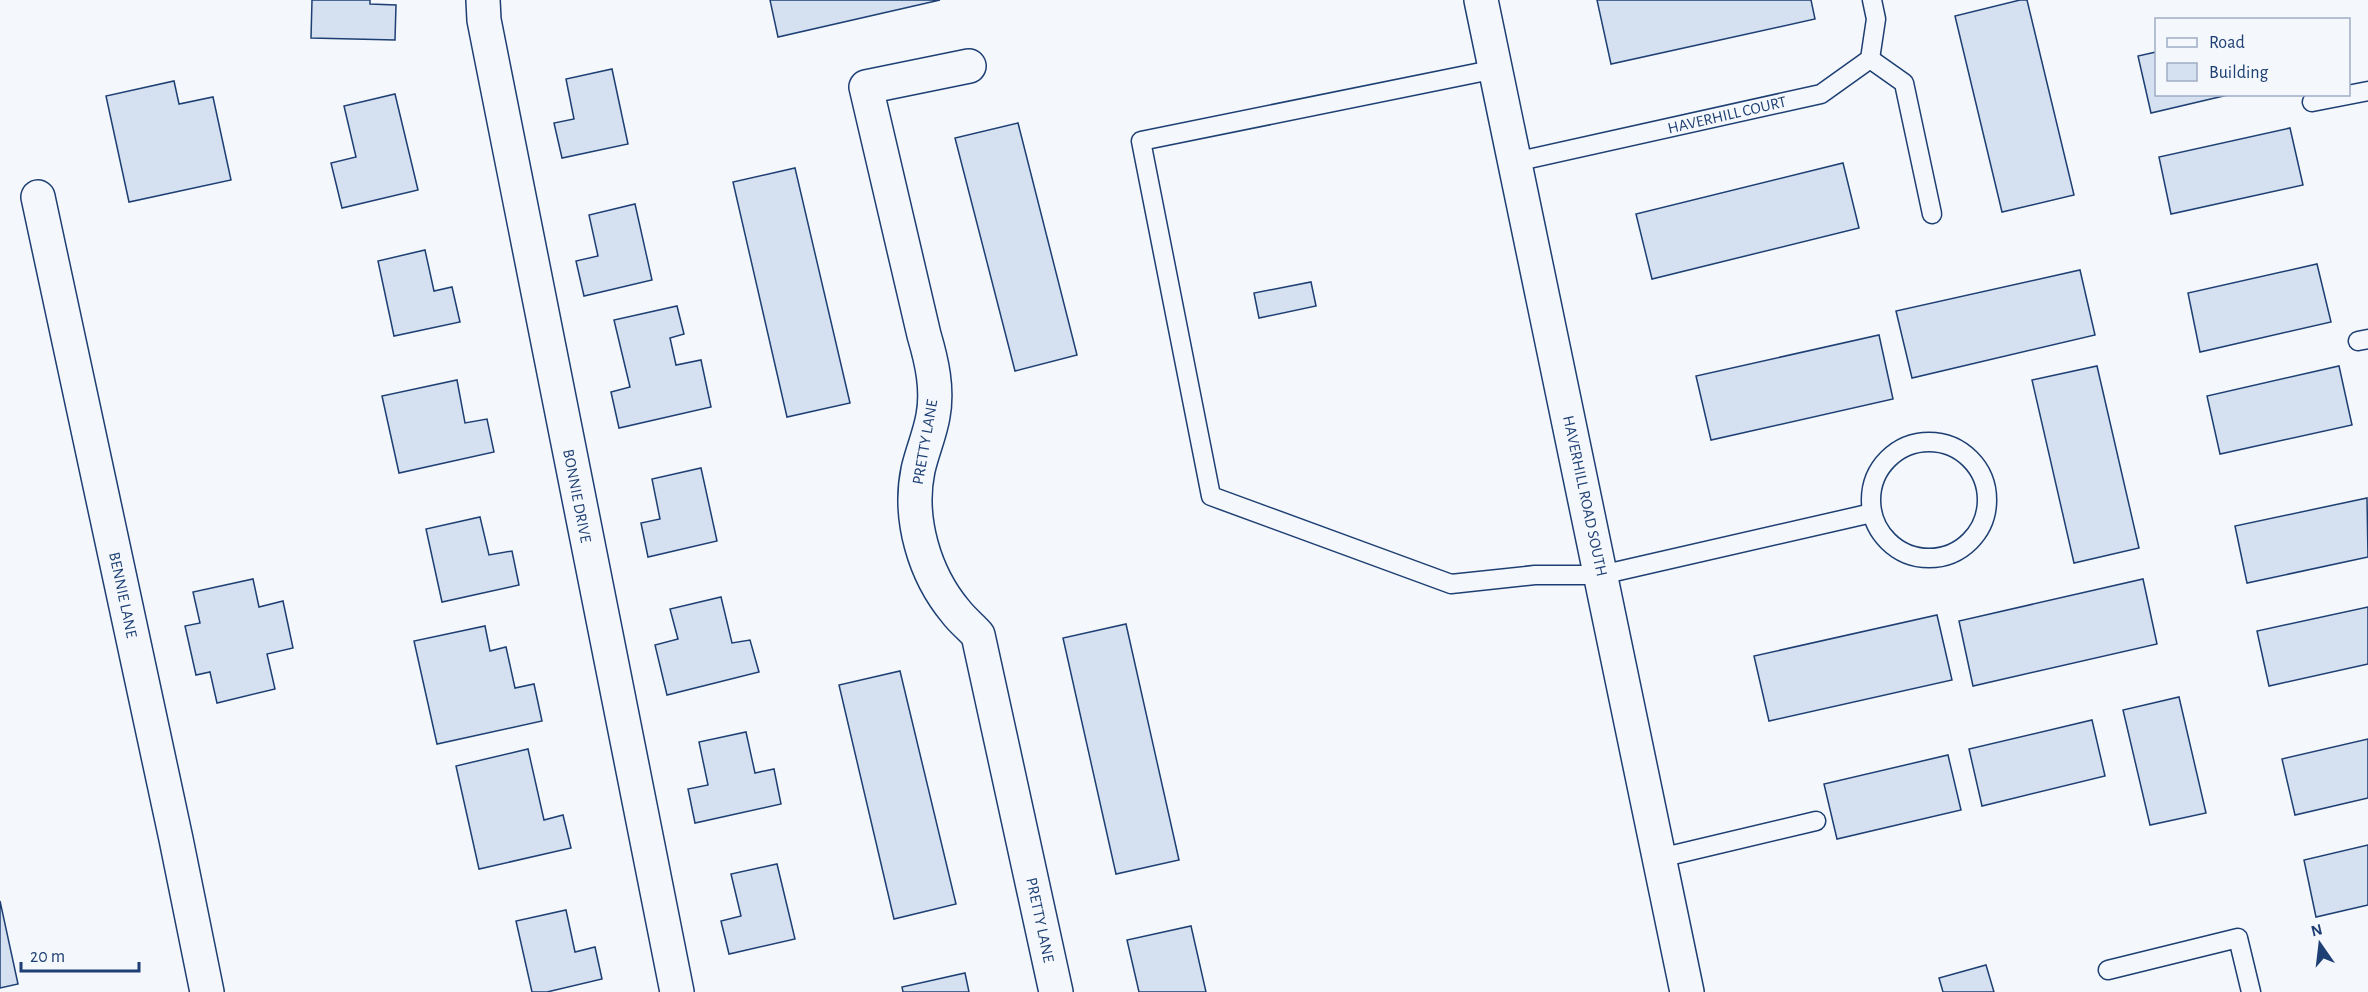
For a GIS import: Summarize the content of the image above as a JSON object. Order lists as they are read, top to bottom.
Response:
{
  "streets": {
    "street": [
      "PRETTY LANE",
      "BONNIE DRIVE",
      "HAVERHILL ROAD SOUTH",
      "BENNIE LANE"
    ],
    "lane": ["HAVERHILL COURT"]
  },
  "crossings": [
    ["HAVERHILL COURT", "HAVERHILL ROAD SOUTH"]
  ],
  "legend": ["Road", "Building"],
  "scale_bar": "20 m",
  "north": "top"
}
